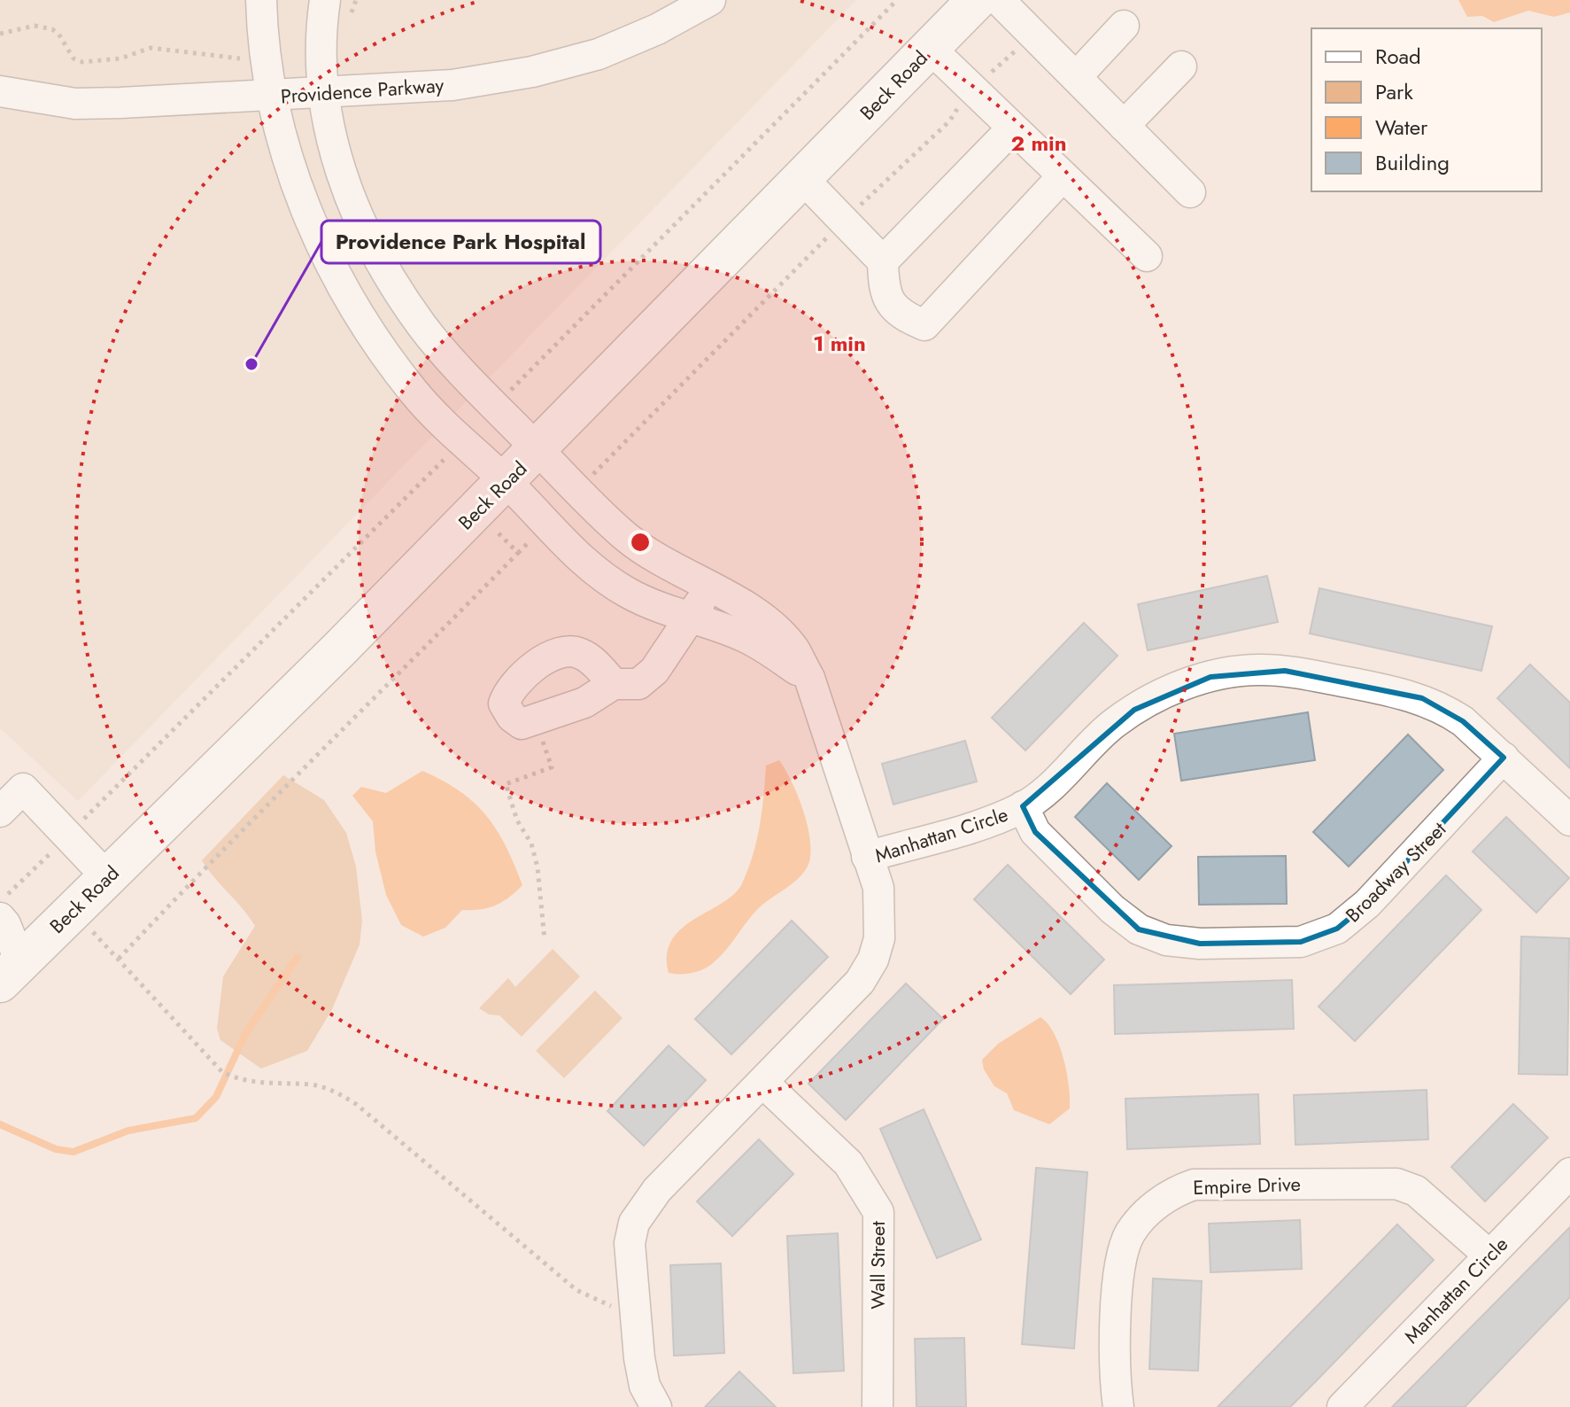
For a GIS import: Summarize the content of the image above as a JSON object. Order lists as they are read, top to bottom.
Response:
{
  "streets": {
    "main road": ["Beck Road"],
    "street": [
      "Providence Parkway",
      "Manhattan Circle",
      "Broadway Street",
      "Empire Drive",
      "Wall Street"
    ]
  },
  "crossings": [
    ["Manhattan Circle", "Broadway Street"],
    ["Manhattan Circle", "Empire Drive"],
    ["Manhattan Circle", "Wall Street"]
  ],
  "places": ["Providence Park Hospital"],
  "legend": [
    "Road",
    "Park",
    "Water",
    "Building"
  ],
  "rings": ["2 min", "1 min"]
}
